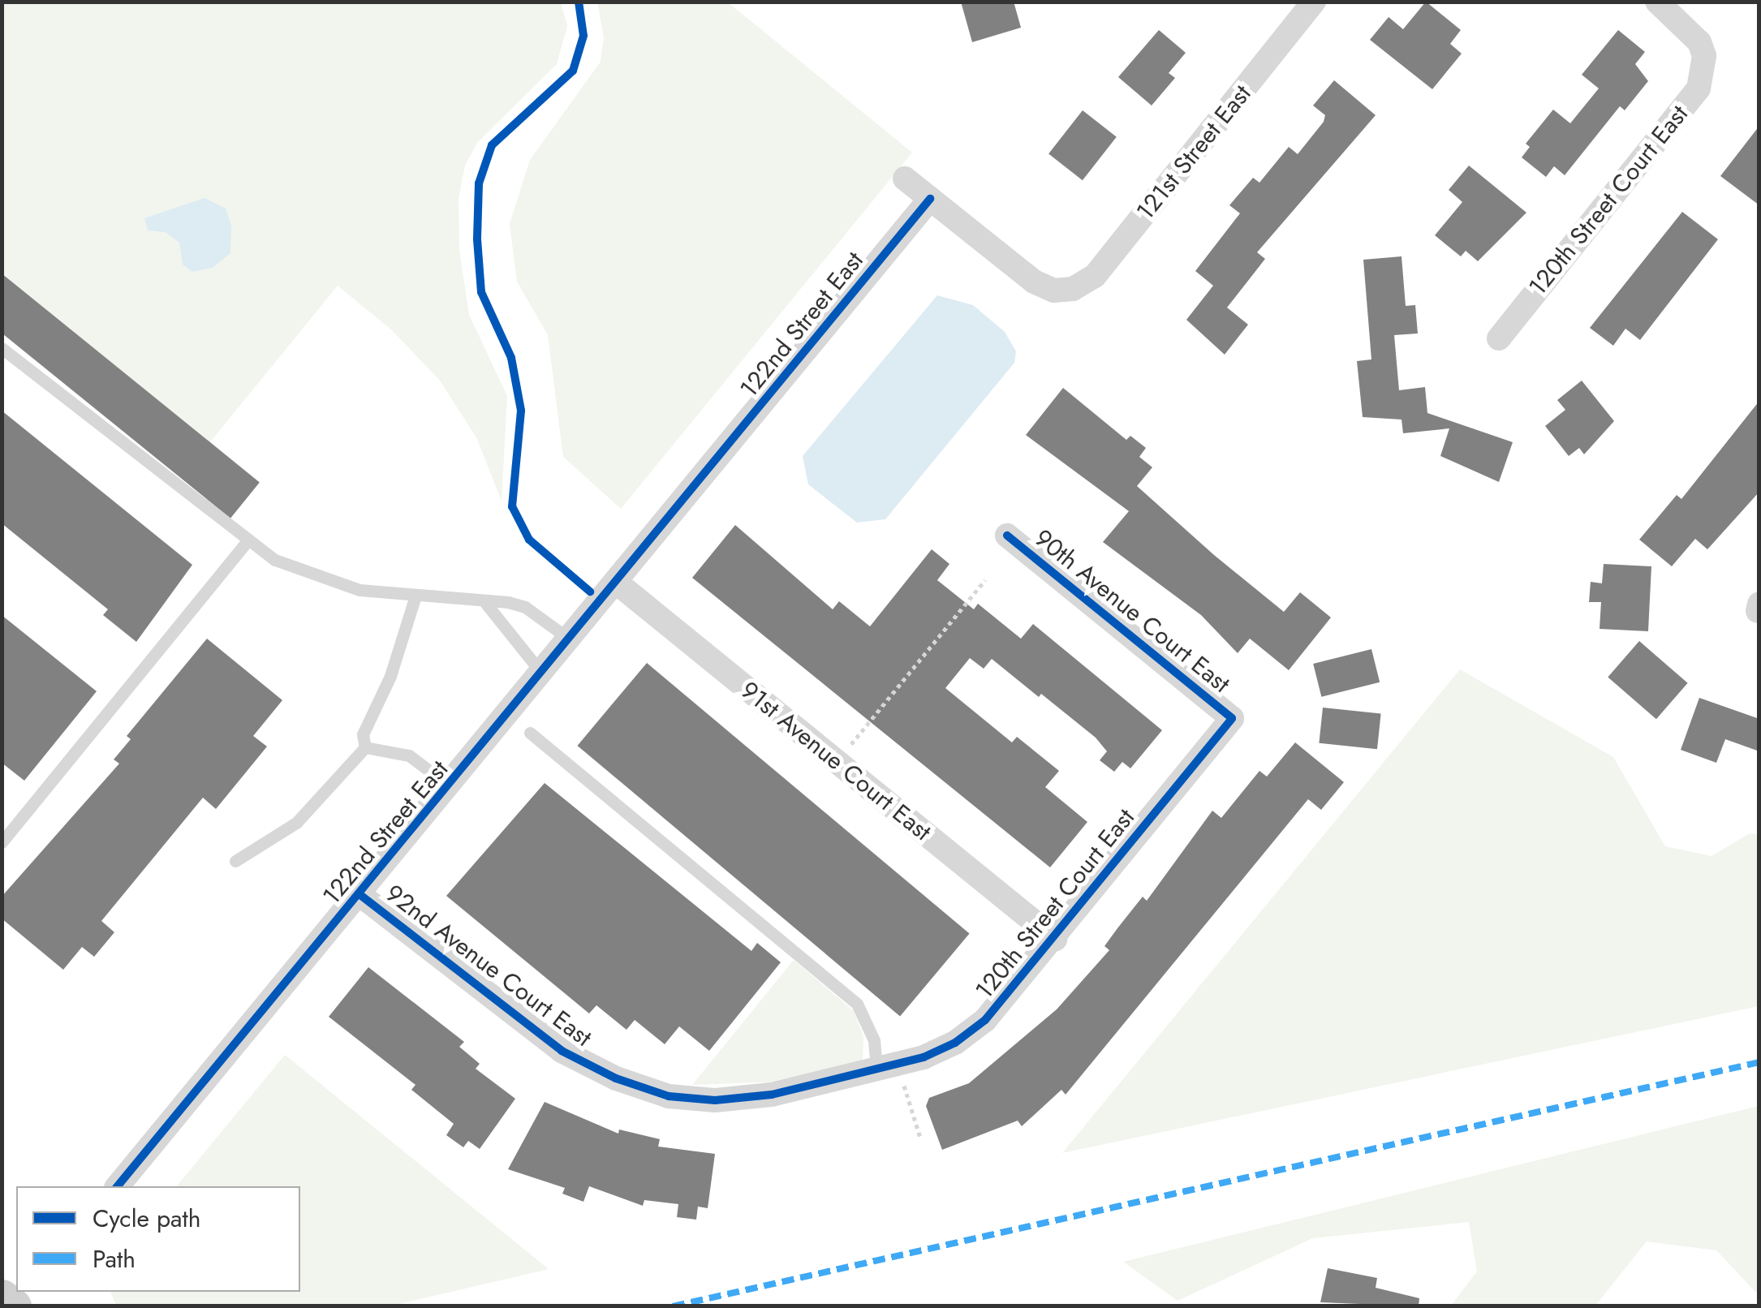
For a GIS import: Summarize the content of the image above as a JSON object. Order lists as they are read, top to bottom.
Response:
{
  "streets": {
    "street": [
      "121st Street East",
      "120th Street Court East",
      "122nd Street East",
      "90th Avenue Court East",
      "91st Avenue Court East",
      "92nd Avenue Court East"
    ]
  },
  "crossings": [
    ["121st Street East", "122nd Street East"],
    ["120th Street Court East", "90th Avenue Court East"],
    ["120th Street Court East", "91st Avenue Court East"],
    ["120th Street Court East", "92nd Avenue Court East"],
    ["122nd Street East", "91st Avenue Court East"],
    ["122nd Street East", "92nd Avenue Court East"]
  ],
  "legend": ["Cycle path", "Path"]
}
